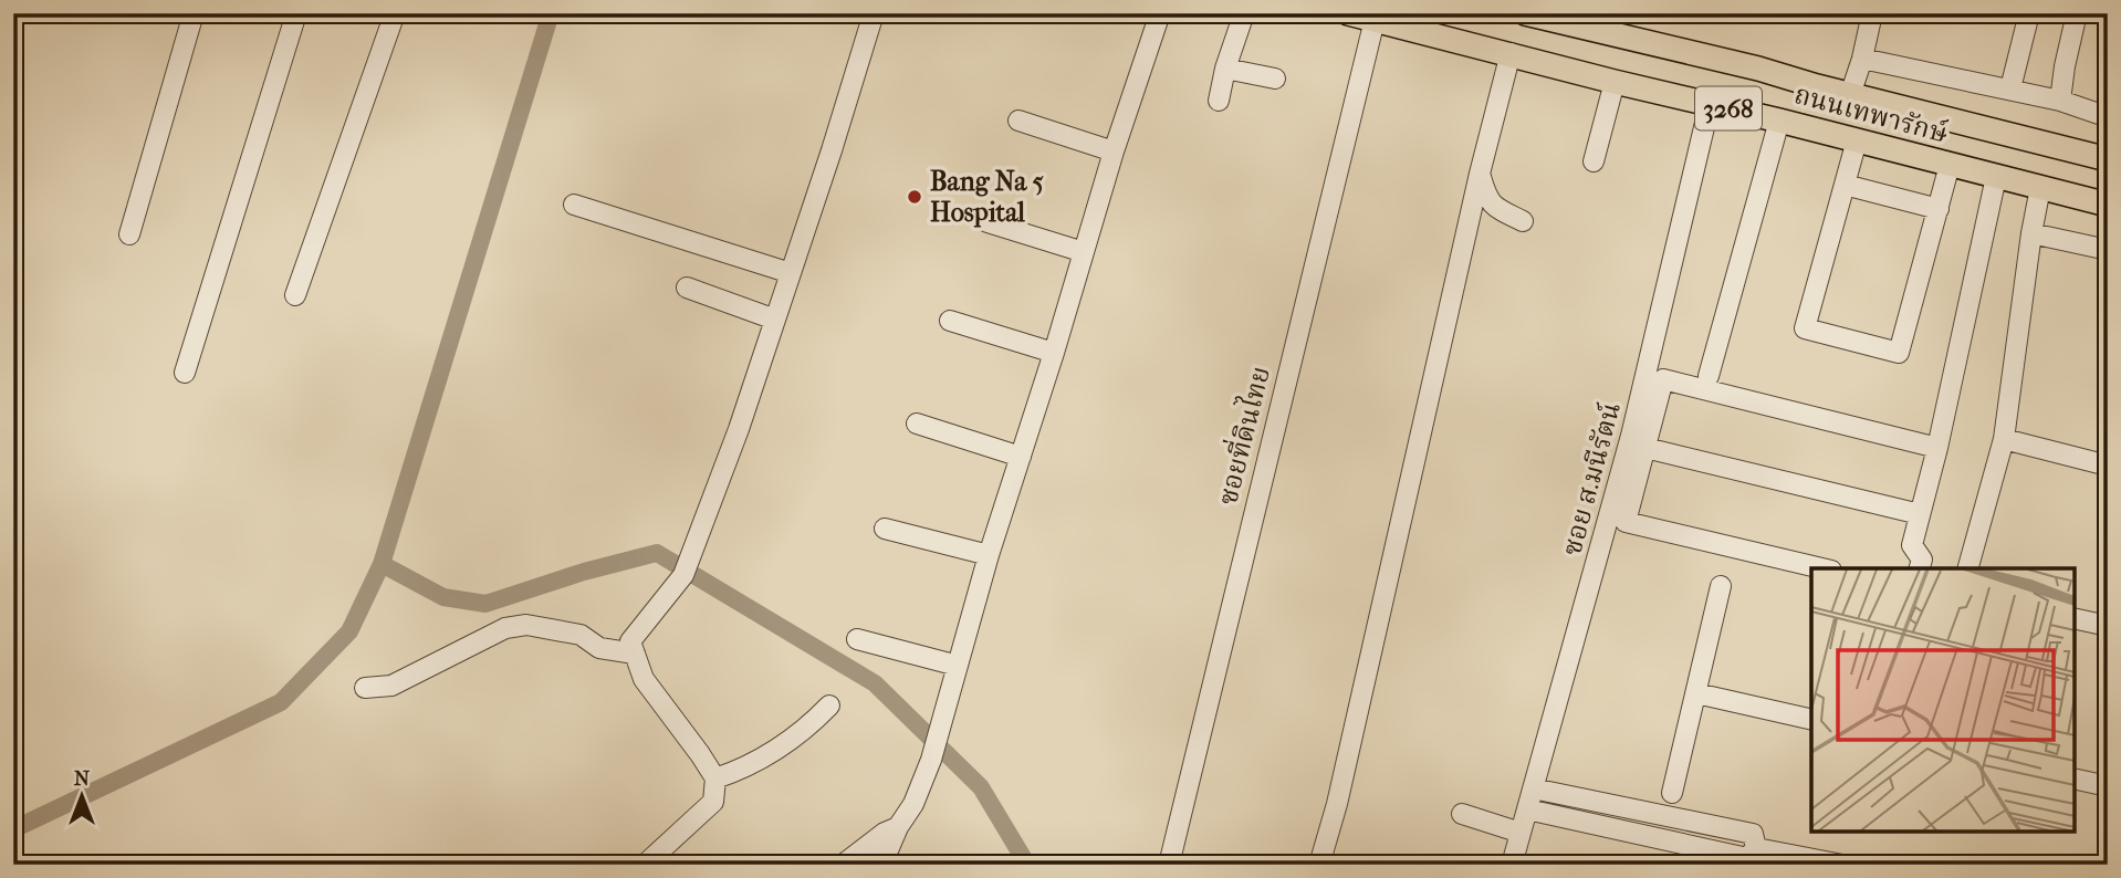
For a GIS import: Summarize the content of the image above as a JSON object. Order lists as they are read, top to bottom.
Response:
{
  "streets": {
    "main road": ["3268", "ถนนเทพารักษ์"],
    "street": ["ซอยที่ดินไทย", "ซอย ส.มนีรัตน์"]
  },
  "crossings": [
    ["ถนนเทพารักษ์", "ซอยที่ดินไทย"],
    ["ถนนเทพารักษ์", "ซอย ส.มนีรัตน์"]
  ],
  "places": ["Bang Na 5 Hospital"],
  "north": "top"
}
